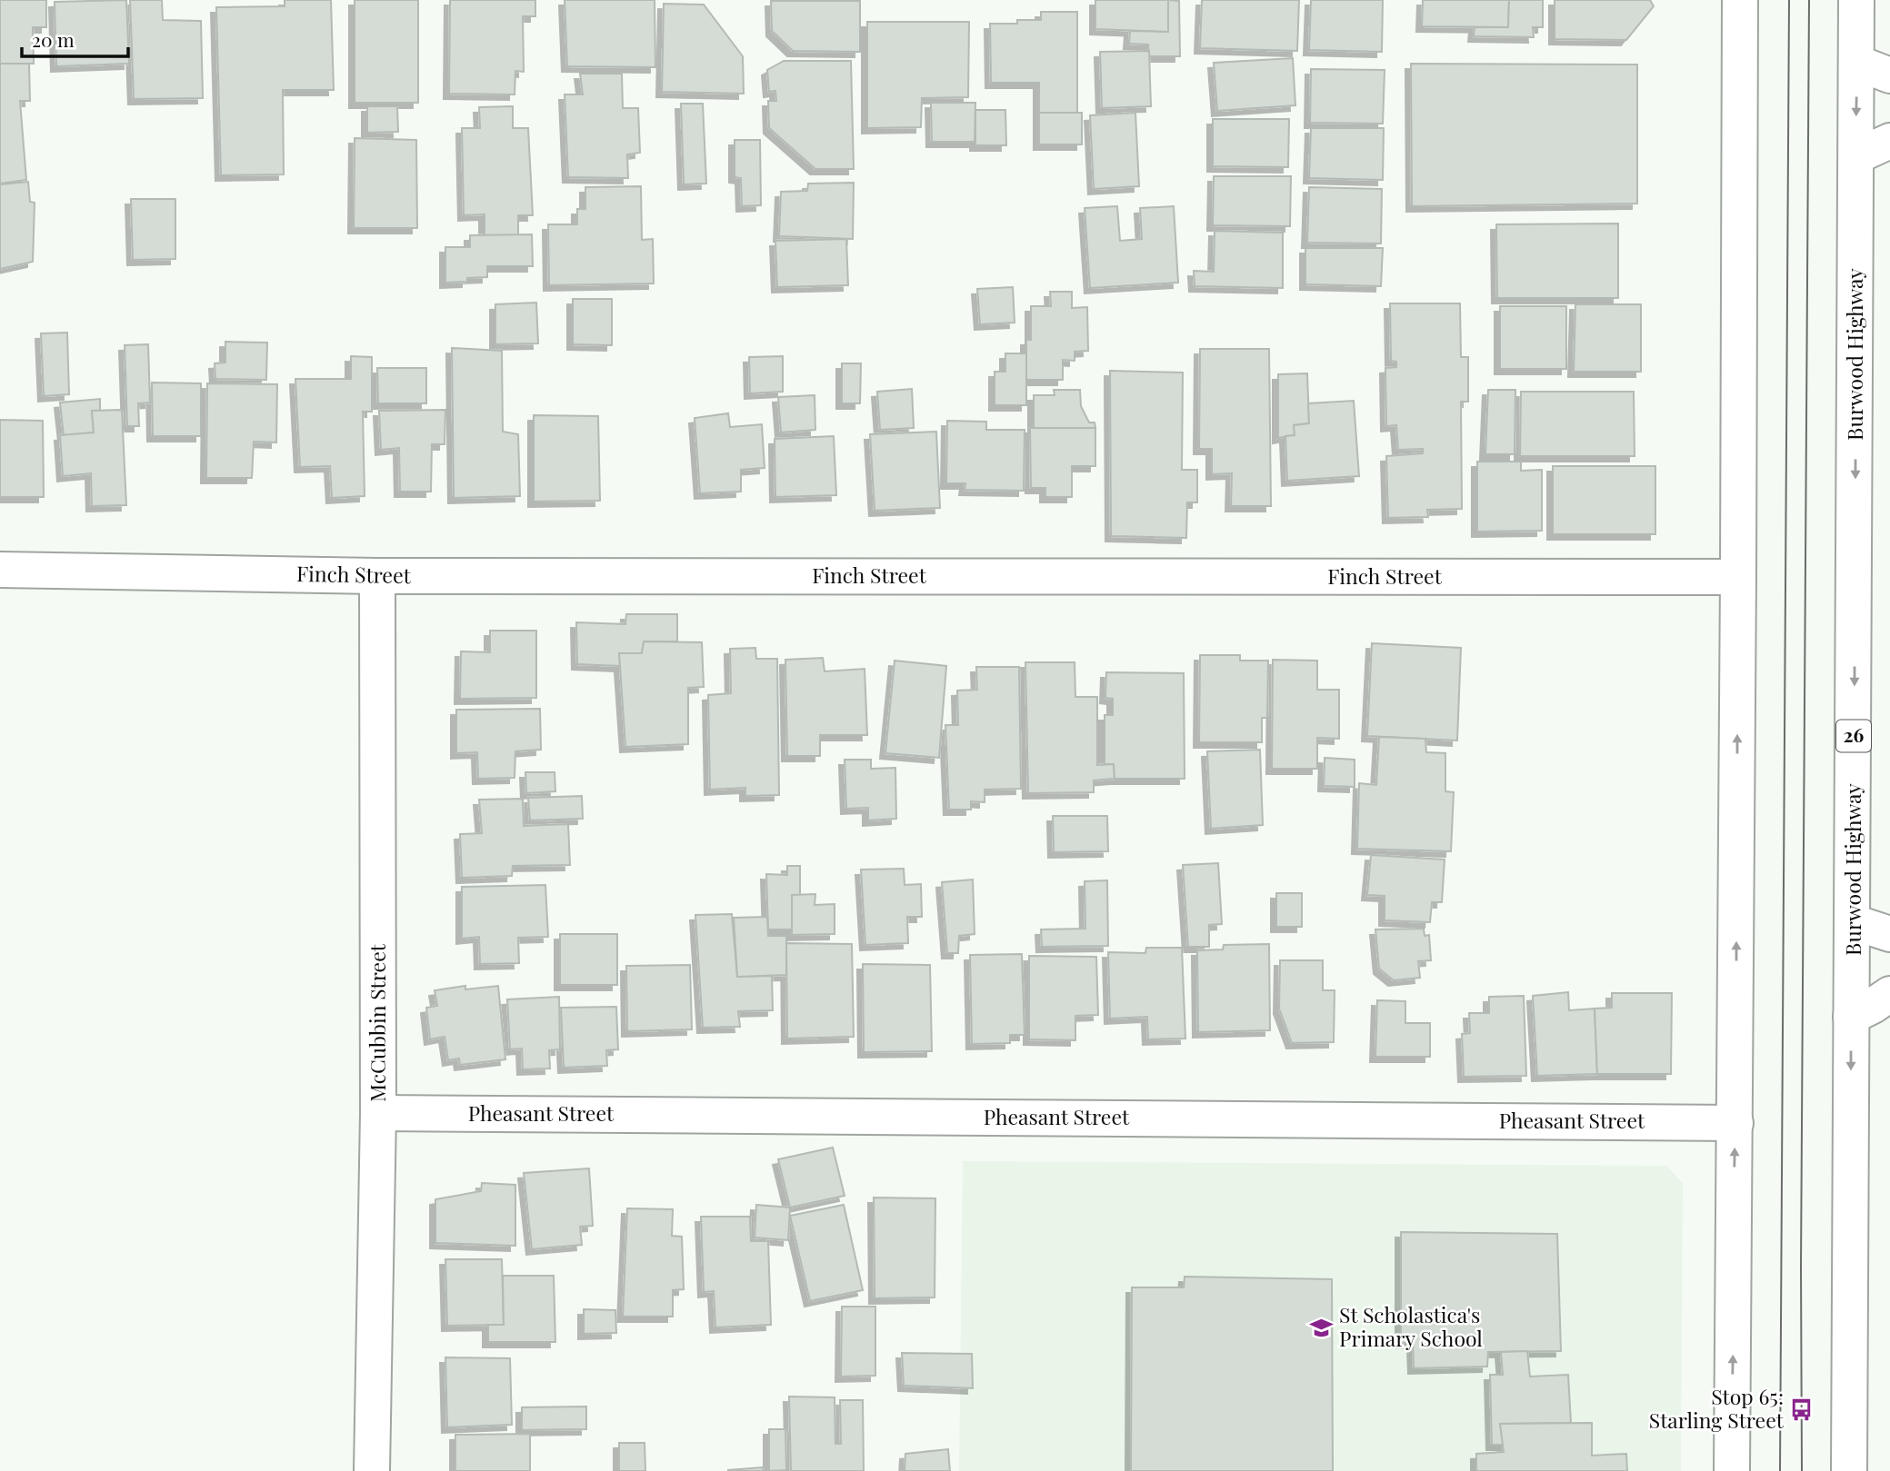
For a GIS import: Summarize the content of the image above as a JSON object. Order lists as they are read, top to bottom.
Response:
{
  "streets": {
    "main road": [
      "Burwood Highway",
      "Finch Street",
      "26",
      "McCubbin Street",
      "Pheasant Street"
    ]
  },
  "crossings": [
    ["Finch Street", "McCubbin Street"],
    ["McCubbin Street", "Pheasant Street"]
  ],
  "places": {
    "school or university": ["St Scholastica's Primary School"],
    "bus stop": ["Stop 65: Starling Street"]
  },
  "scale_bar": "20 m"
}
